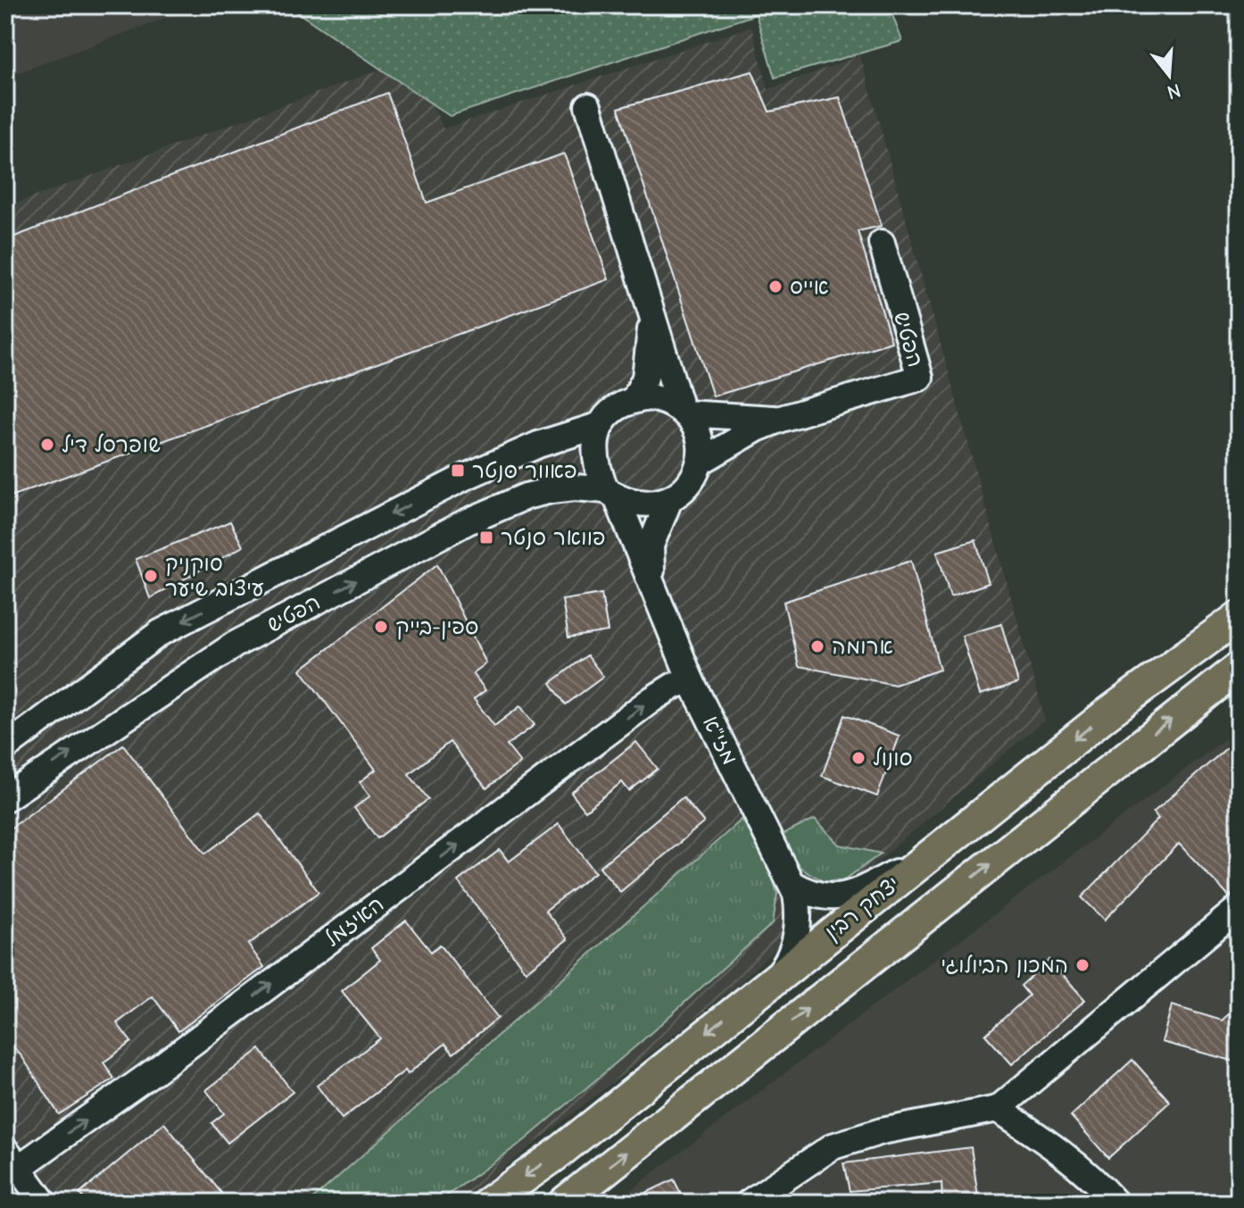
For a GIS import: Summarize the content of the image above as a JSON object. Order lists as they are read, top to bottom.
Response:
{
  "streets": {
    "main road": ["יצחק רבין"],
    "street": ["הפטיש", "מזי\"א", "האיזמל"]
  },
  "crossings": [
    ["הפטיש", "מזי\"א"],
    ["מזי\"א", "יצחק רבין"],
    ["מזי\"א", "האיזמל"]
  ],
  "one_way": ["האיזמל"],
  "places": {
    "other": [
      "אייס",
      "שופרסל דיל",
      "סוקניק עיצוב שיער",
      "ספין-בייק",
      "ארומה",
      "סונול",
      "המכון הביולוגי"
    ],
    "transit": ["פאוור סנטר", "פוואר סנטר"]
  },
  "north": "bottom"
}
